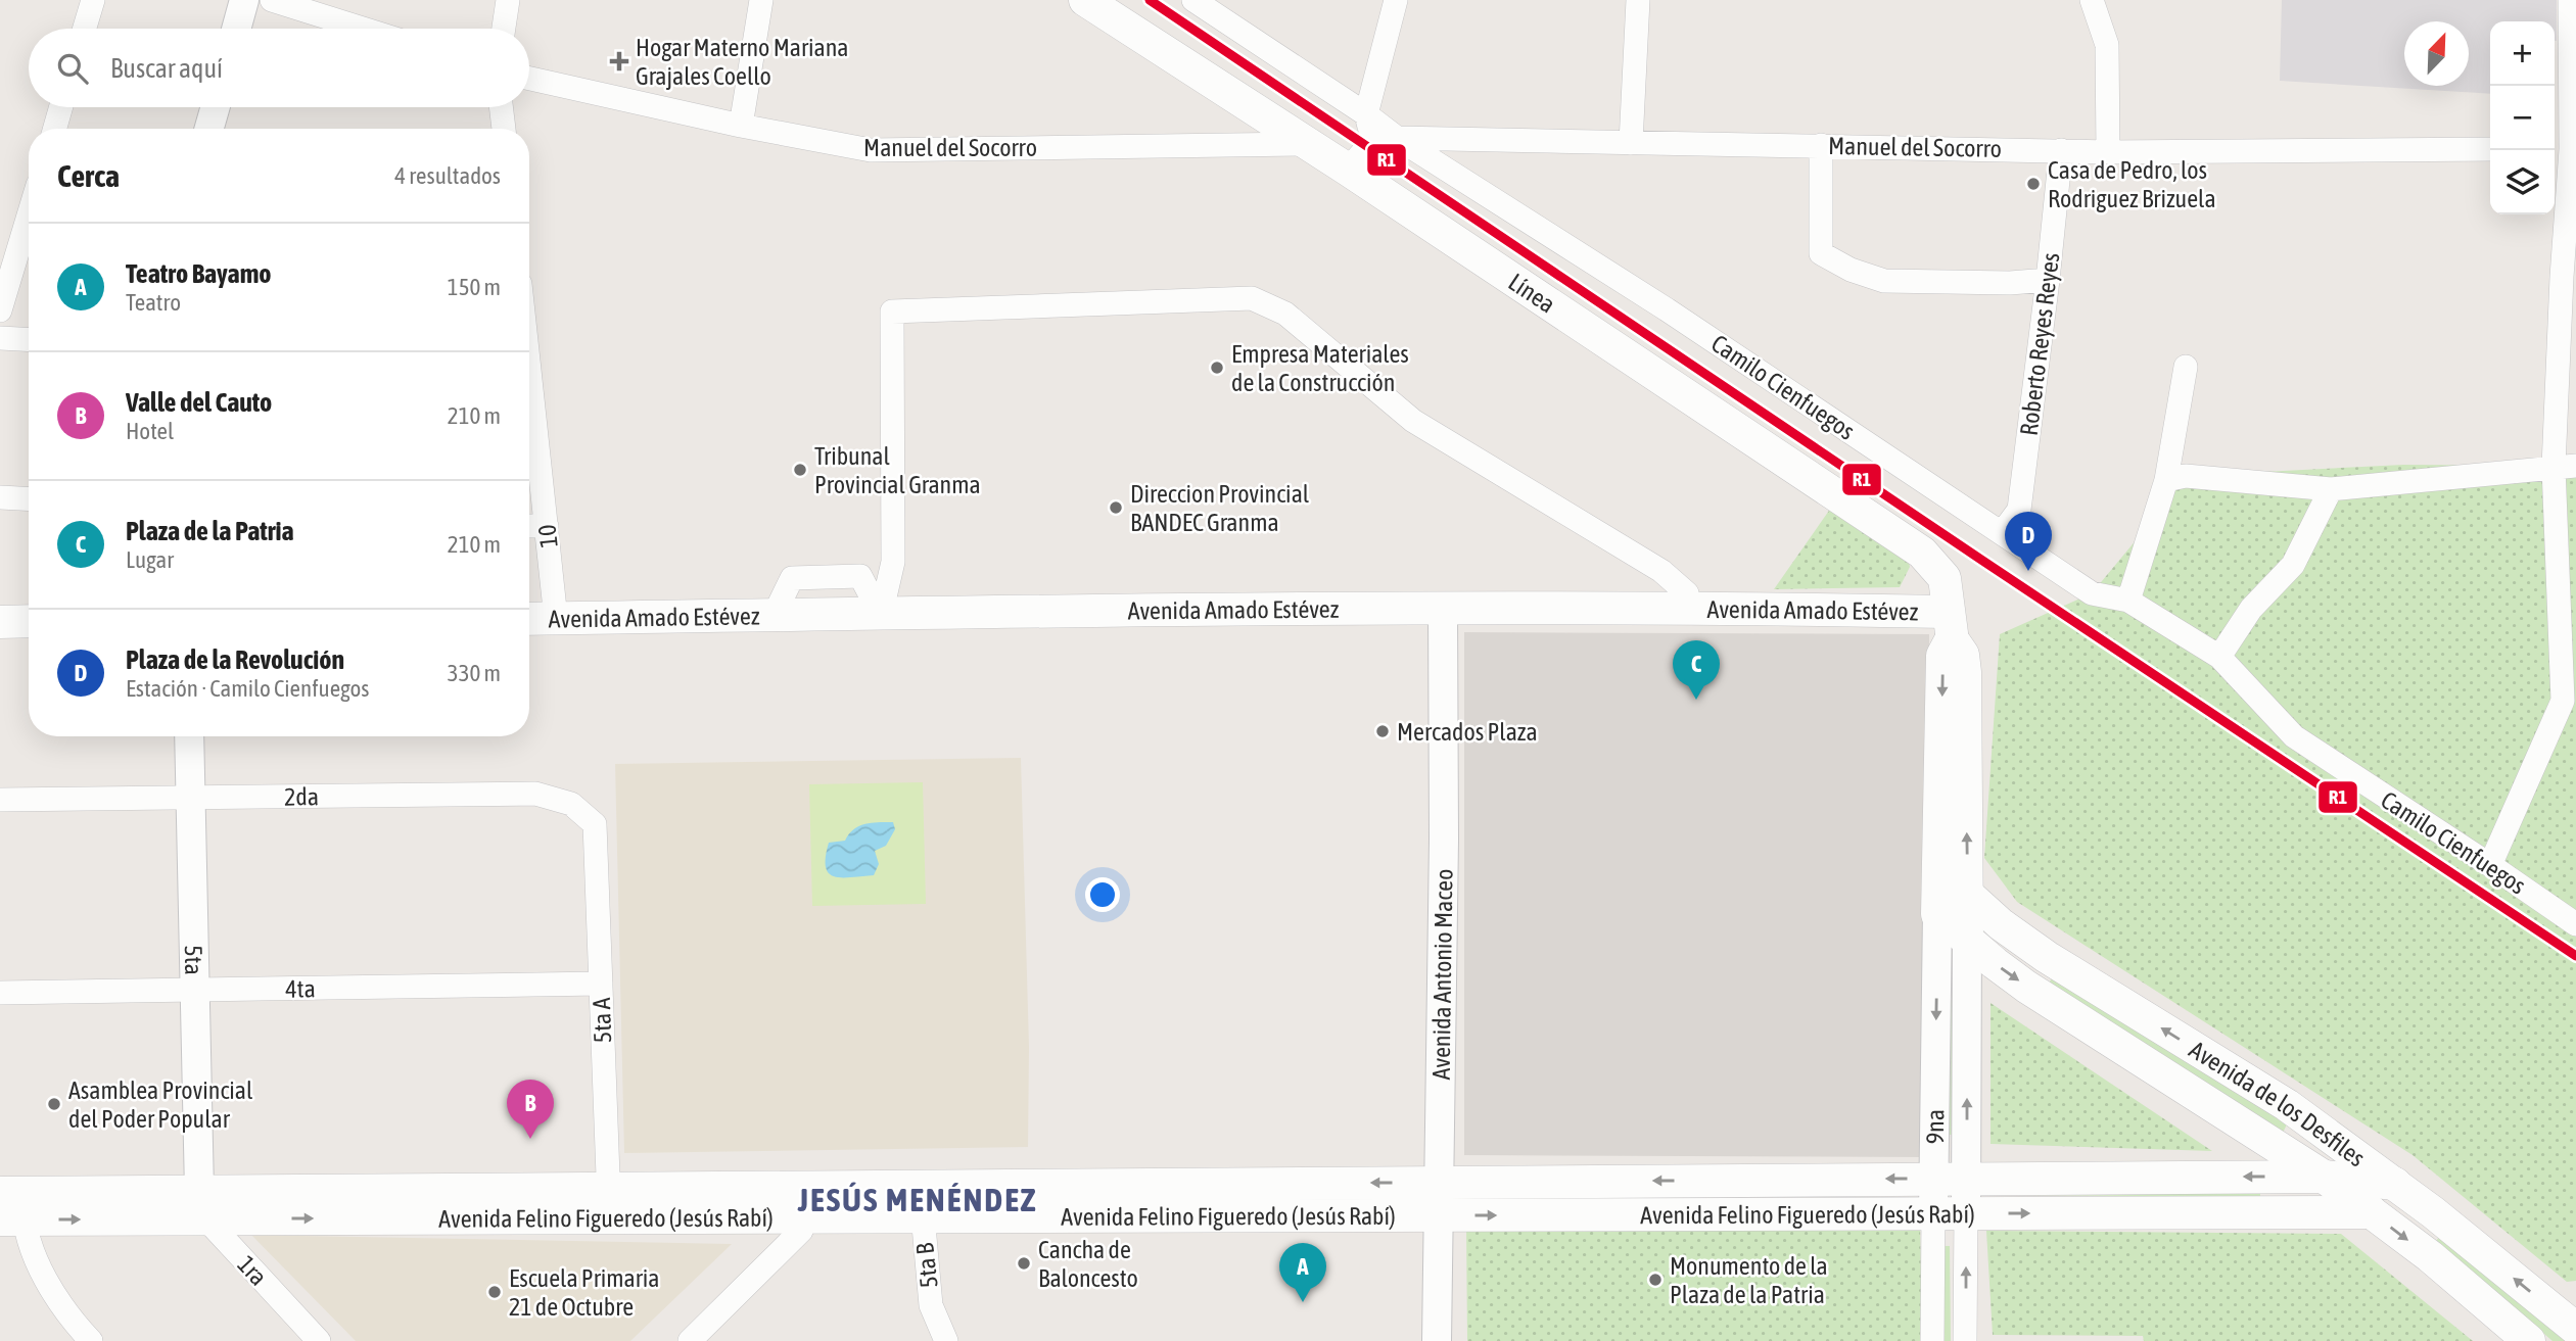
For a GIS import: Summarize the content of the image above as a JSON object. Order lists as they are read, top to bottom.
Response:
{
  "streets": {
    "main road": [
      "Línea",
      "Avenida Amado Estévez",
      "Avenida de los Desfiles",
      "Avenida Felino Figueredo (Jesús Rabí)"
    ],
    "street": [
      "Manuel del Socorro",
      "Roberto Reyes Reyes",
      "Camilo Cienfuegos",
      "10",
      "2da",
      "5ta",
      "Avenida Antonio Maceo",
      "4ta",
      "5ta A",
      "9na",
      "5ta B",
      "1ra"
    ]
  },
  "crossings": [
    ["Manuel del Socorro", "Línea"],
    ["Manuel del Socorro", "Roberto Reyes Reyes"],
    ["Manuel del Socorro", "Camilo Cienfuegos"],
    ["Línea", "Avenida Amado Estévez"],
    ["Roberto Reyes Reyes", "Camilo Cienfuegos"],
    ["10", "Avenida Amado Estévez"],
    ["Avenida Amado Estévez", "Avenida Antonio Maceo"],
    ["2da", "5ta"],
    ["2da", "5ta A"],
    ["5ta", "4ta"],
    ["5ta", "Avenida Felino Figueredo (Jesús Rabí)"],
    ["5ta", "1ra"],
    ["Avenida Antonio Maceo", "Avenida Felino Figueredo (Jesús Rabí)"],
    ["4ta", "5ta A"],
    ["5ta A", "Avenida Felino Figueredo (Jesús Rabí)"],
    ["Avenida de los Desfiles", "9na"],
    ["Avenida de los Desfiles", "Avenida Felino Figueredo (Jesús Rabí)"],
    ["9na", "Avenida Felino Figueredo (Jesús Rabí)"],
    ["Avenida Felino Figueredo (Jesús Rabí)", "5ta B"],
    ["Avenida Felino Figueredo (Jesús Rabí)", "1ra"]
  ],
  "districts": ["JESÚS MENÉNDEZ"],
  "places": {
    "health": ["Hogar Materno Mariana Grajales Coello"],
    "other": [
      "Casa de Pedro, los Rodriguez Brizuela",
      "Empresa Materiales de la Construcción",
      "Tribunal Provincial Granma",
      "Direccion Provincial BANDEC Granma",
      "Mercados Plaza",
      "Asamblea Provincial del Poder Popular",
      "Cancha de Baloncesto",
      "Monumento de la Plaza de la Patria",
      "Escuela Primaria 21 de Octubre"
    ]
  },
  "lines": ["transit line R1"],
  "north": "top right",
  "page": {
    "map_buttons": ["+", "−"],
    "search": "Buscar aquí",
    "heading": ["Cerca", "4 resultados"],
    "list": [
      {
        "mark": "A",
        "name": "Teatro Bayamo",
        "note": "Teatro",
        "value": "150 m"
      },
      {
        "mark": "B",
        "name": "Valle del Cauto",
        "note": "Hotel",
        "value": "210 m"
      },
      {
        "mark": "C",
        "name": "Plaza de la Patria",
        "note": "Lugar",
        "value": "210 m"
      },
      {
        "mark": "D",
        "name": "Plaza de la Revolución",
        "note": "Estación · Camilo Cienfuegos",
        "value": "330 m"
      }
    ],
    "pins": [
      "D",
      "C",
      "B",
      "A"
    ]
  }
}
